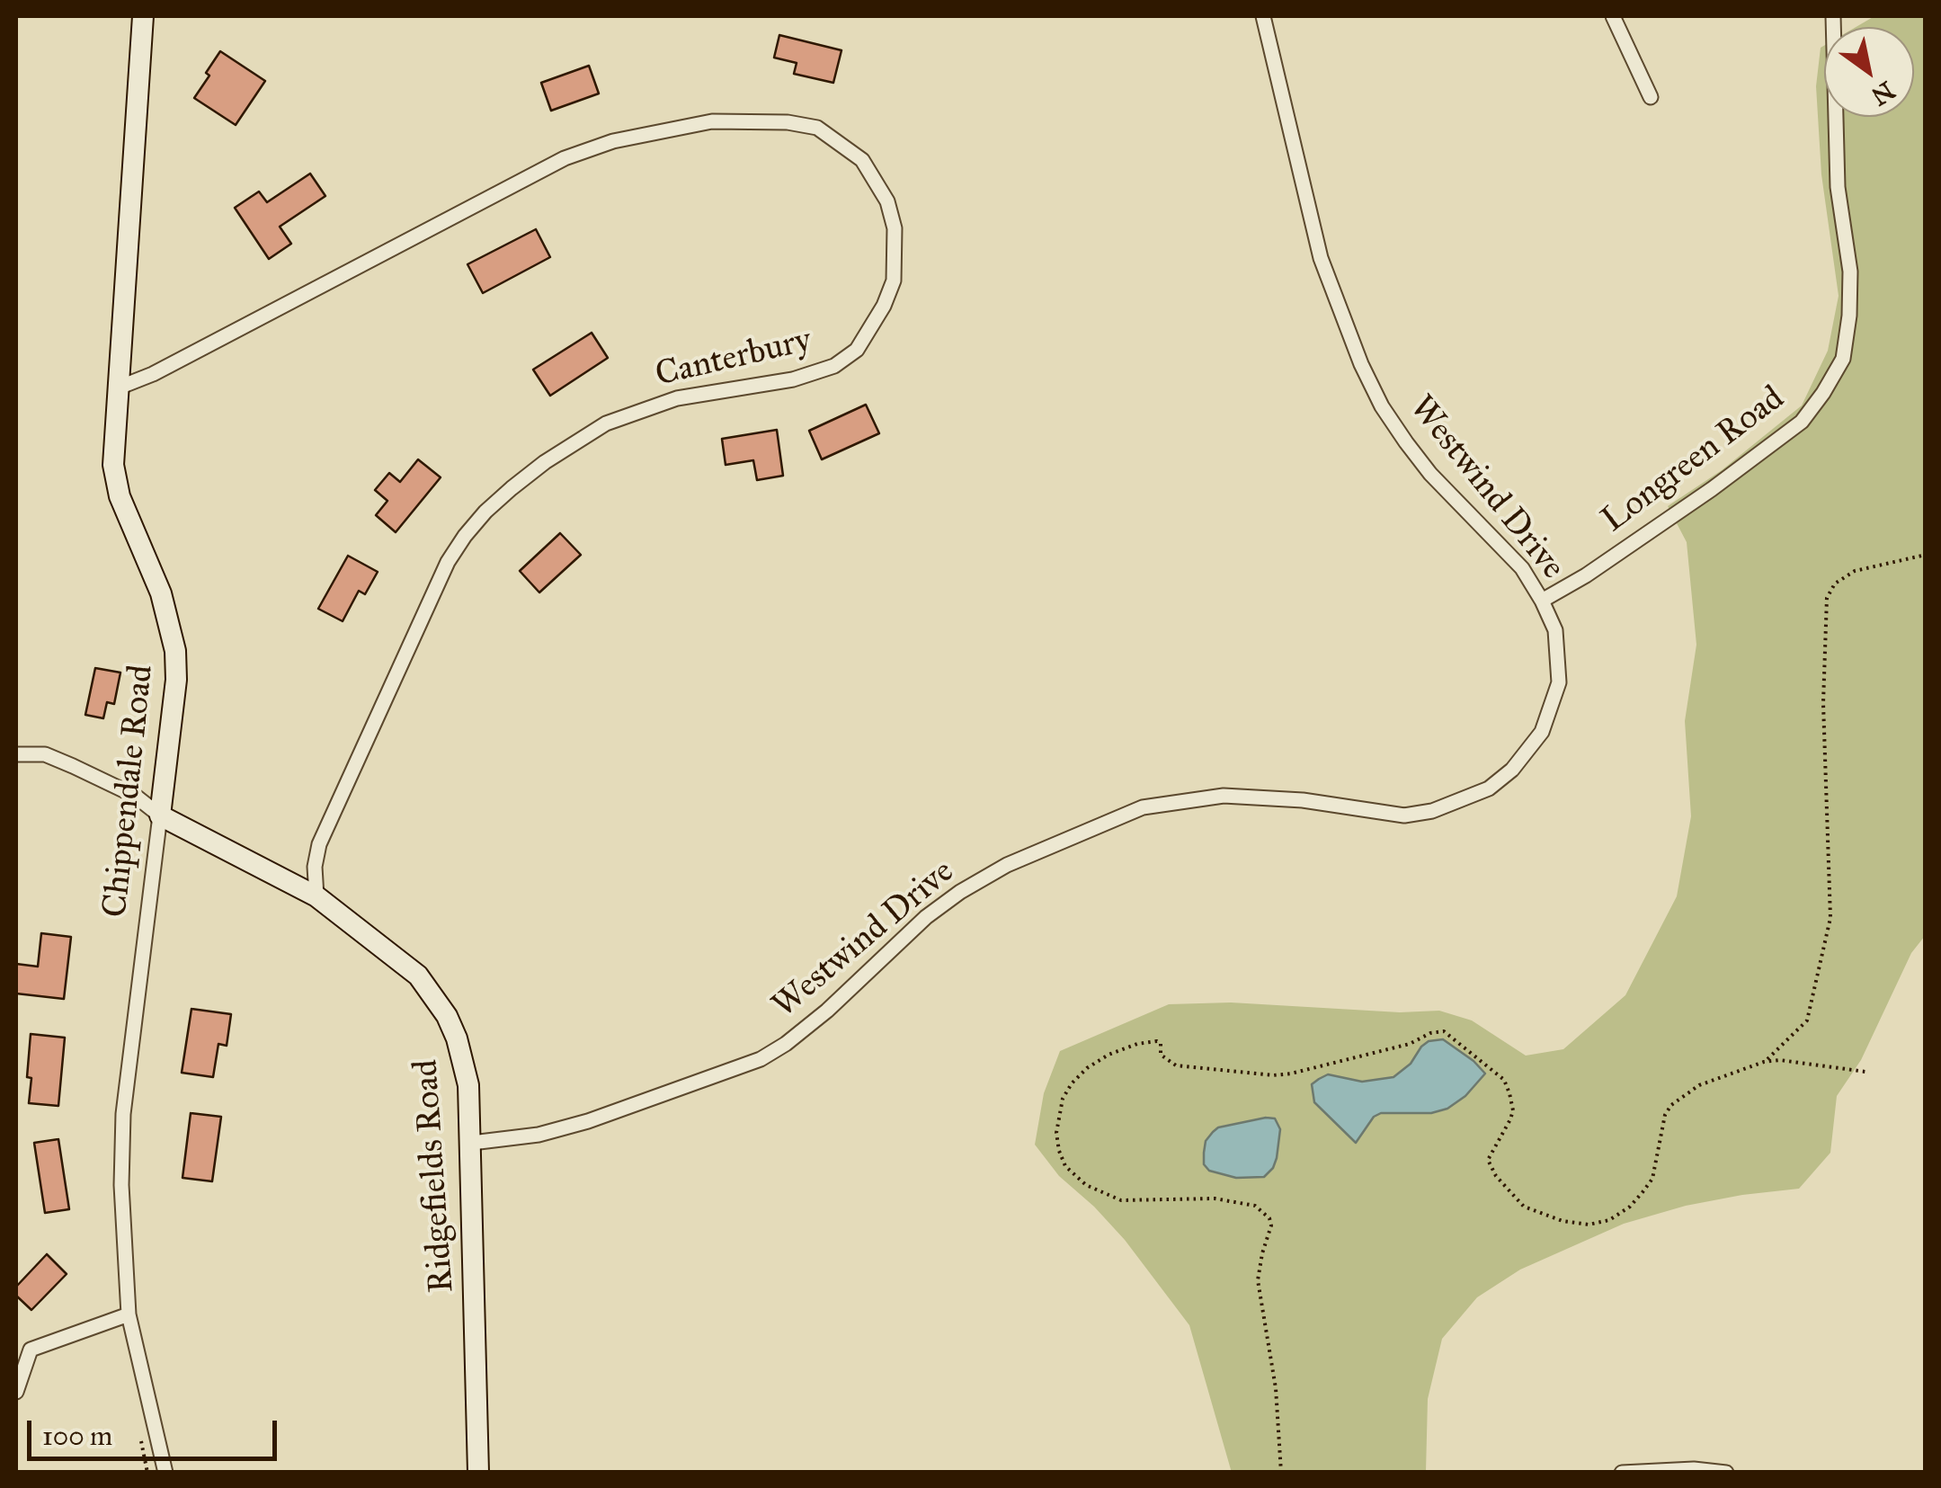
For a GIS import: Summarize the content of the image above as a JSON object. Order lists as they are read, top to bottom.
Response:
{
  "streets": {
    "street": [
      "Canterbury",
      "Longreen Road",
      "Westwind Drive",
      "Chippendale Road",
      "Ridgefields Road"
    ]
  },
  "crossings": [
    ["Canterbury", "Chippendale Road"],
    ["Canterbury", "Ridgefields Road"],
    ["Longreen Road", "Westwind Drive"],
    ["Westwind Drive", "Ridgefields Road"],
    ["Chippendale Road", "Ridgefields Road"]
  ],
  "scale_bar": "100 m",
  "north": "bottom right"
}
